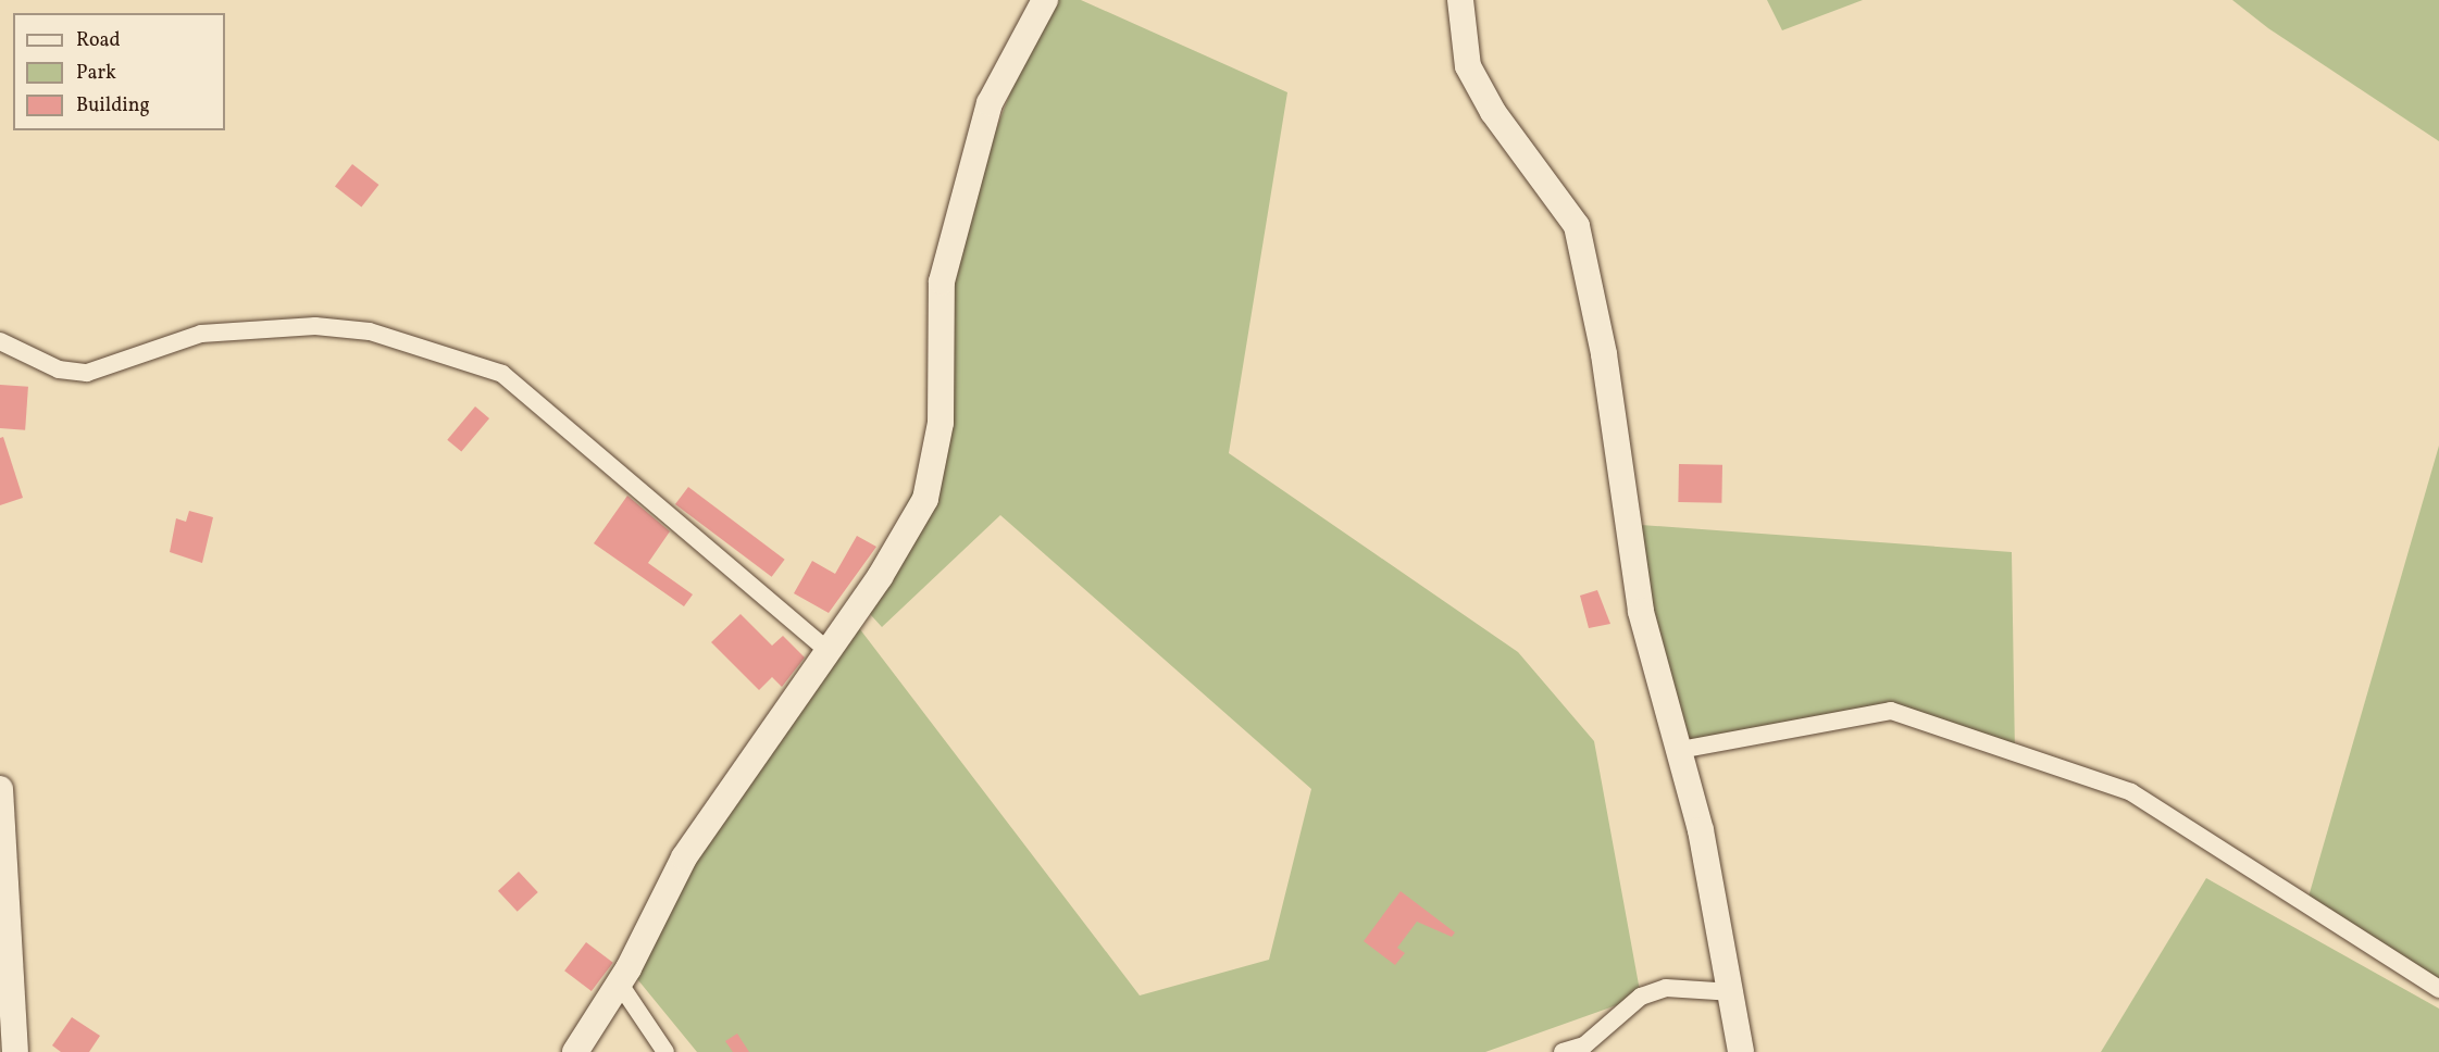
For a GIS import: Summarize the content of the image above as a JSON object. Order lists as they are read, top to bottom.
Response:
{
  "legend": ["Road", "Park", "Building"]
}
